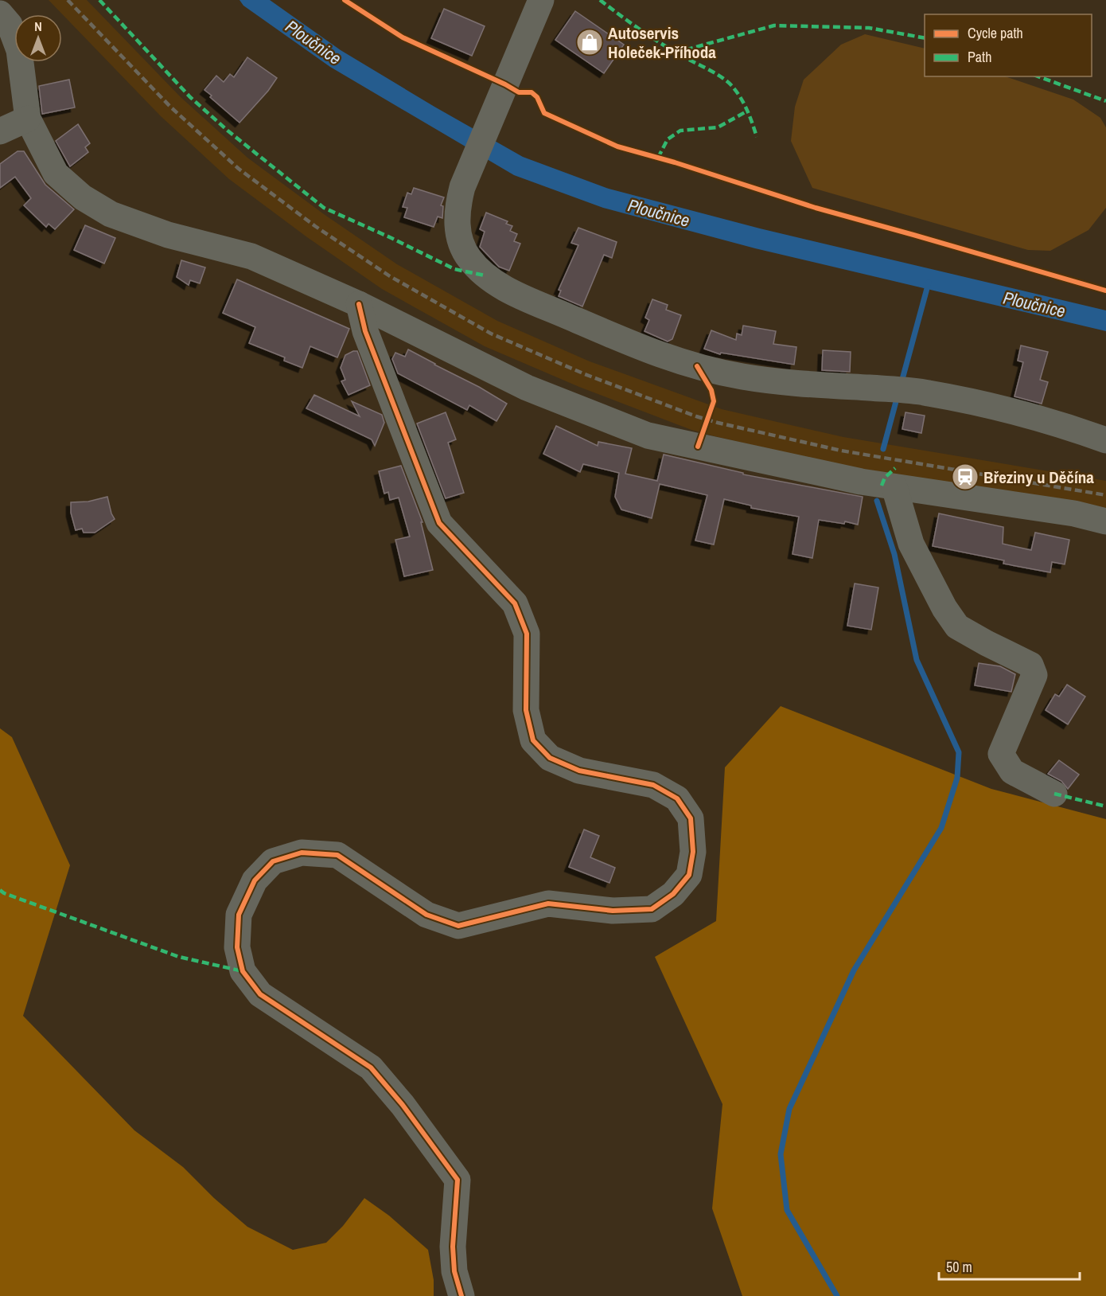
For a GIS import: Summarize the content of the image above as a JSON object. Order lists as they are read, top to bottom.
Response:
{
  "water": ["Ploučnice"],
  "places": {
    "shop": ["Autoservis Holeček-Příhoda"],
    "station": ["Březiny u Děčína"]
  },
  "legend": ["Cycle path", "Path"],
  "scale_bar": "50 m",
  "north": "top"
}
